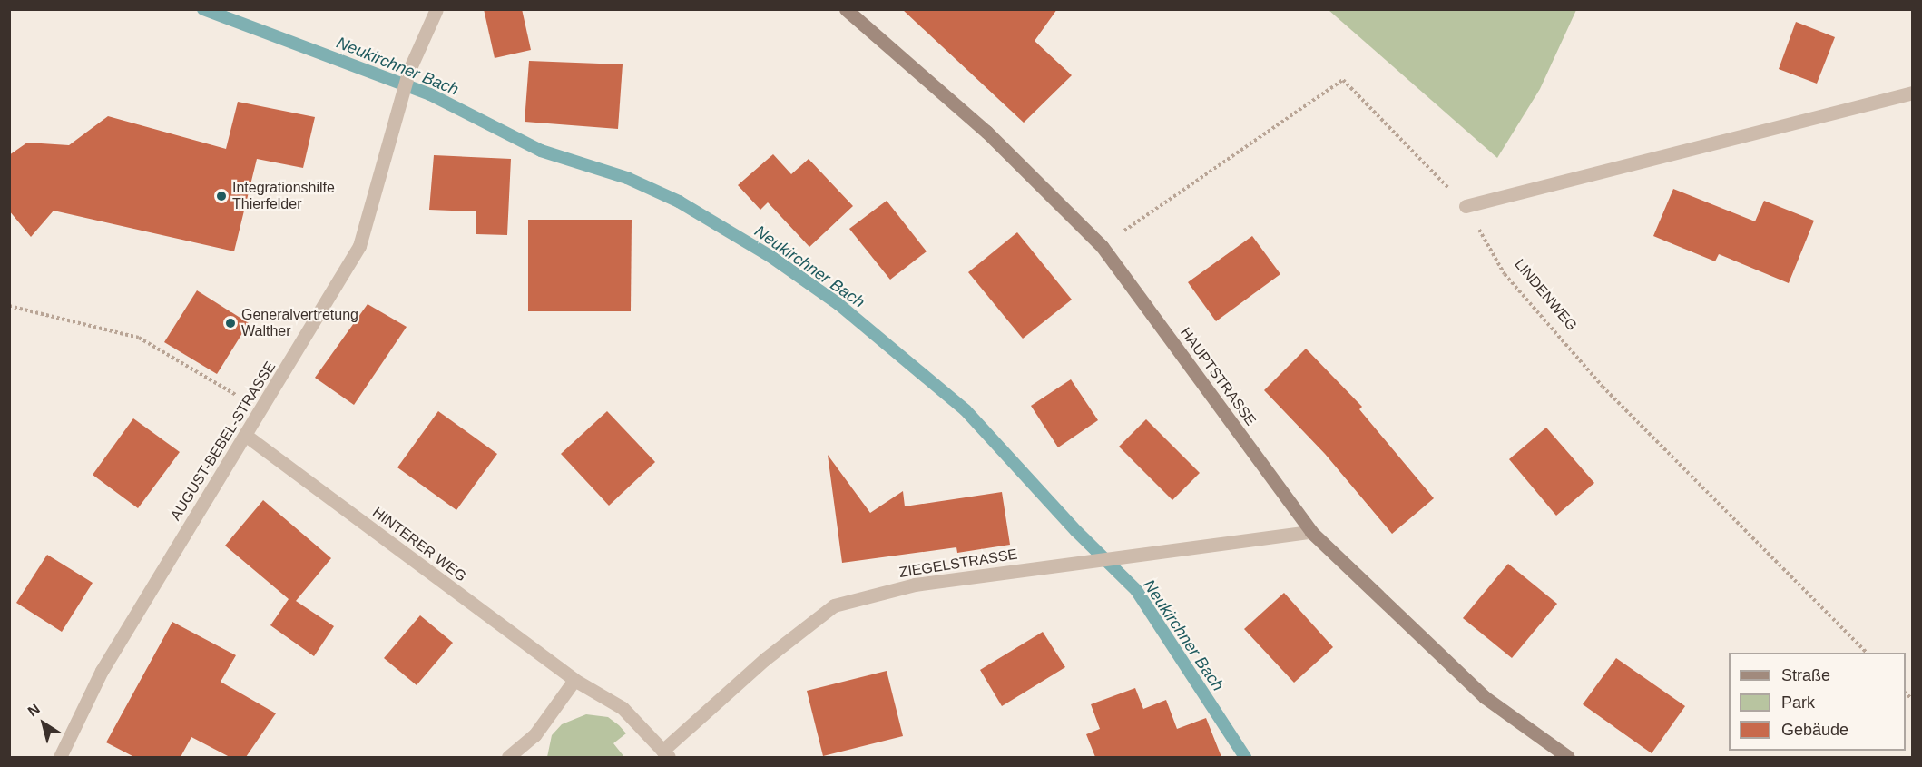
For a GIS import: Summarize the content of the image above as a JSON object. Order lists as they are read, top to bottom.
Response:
{
  "streets": {
    "main road": ["HAUPTSTRASSE"],
    "street": ["AUGUST-BEBEL-STRASSE", "HINTERER WEG", "ZIEGELSTRASSE"],
    "path": ["LINDENWEG"]
  },
  "crossings": [
    ["LINDENWEG", "HAUPTSTRASSE"],
    ["HAUPTSTRASSE", "ZIEGELSTRASSE"],
    ["AUGUST-BEBEL-STRASSE", "HINTERER WEG"],
    ["HINTERER WEG", "ZIEGELSTRASSE"]
  ],
  "water": ["Neukirchner Bach"],
  "places": ["Integrationshilfe Thierfelder", "Generalvertretung Walther"],
  "legend": ["Straße", "Park", "Gebäude"],
  "north": "top left"
}
